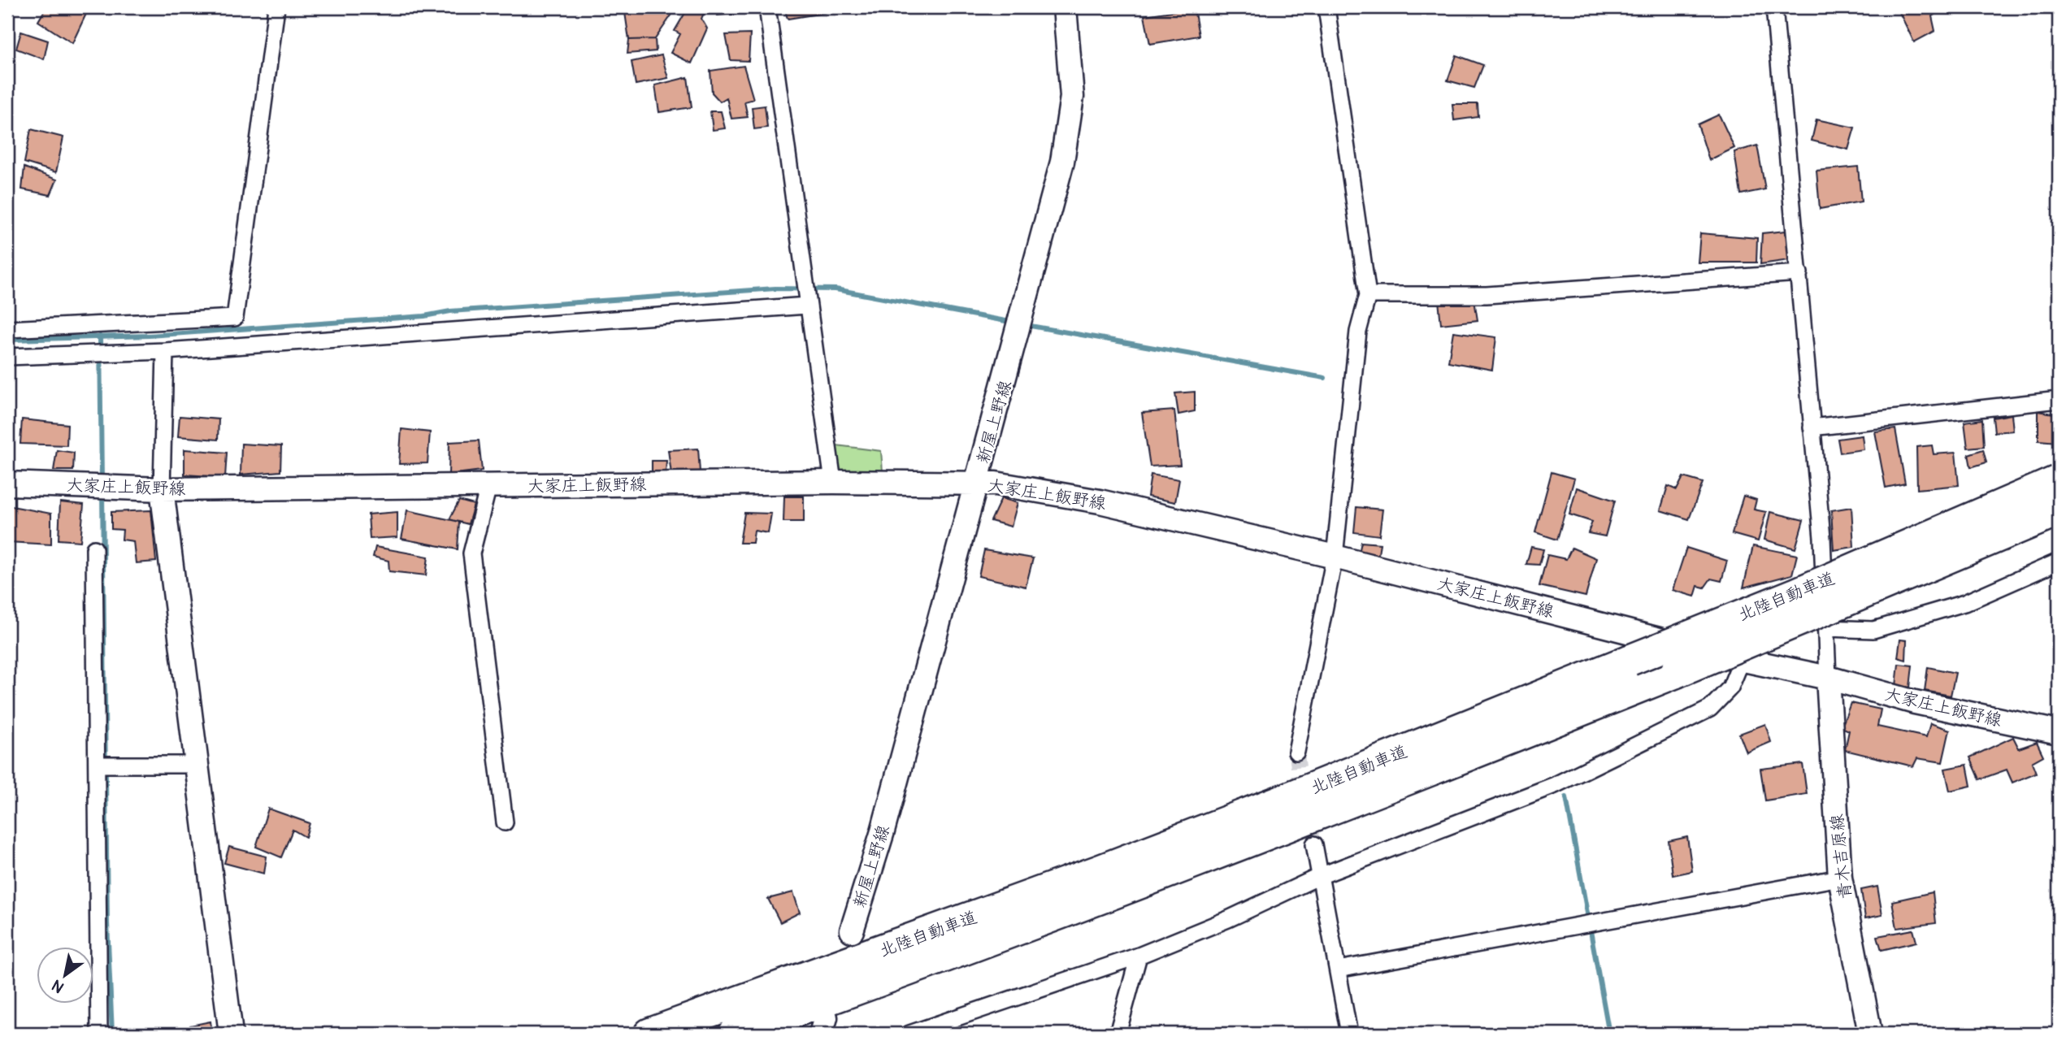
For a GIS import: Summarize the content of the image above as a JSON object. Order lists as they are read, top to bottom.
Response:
{
  "streets": {
    "highway": ["北陸自動車道"],
    "main road": ["新屋上野線", "大家庄上飯野線", "青木吉原線"]
  },
  "crossings": [
    ["新屋上野線", "大家庄上飯野線"],
    ["大家庄上飯野線", "青木吉原線"]
  ],
  "north": "bottom left"
}
